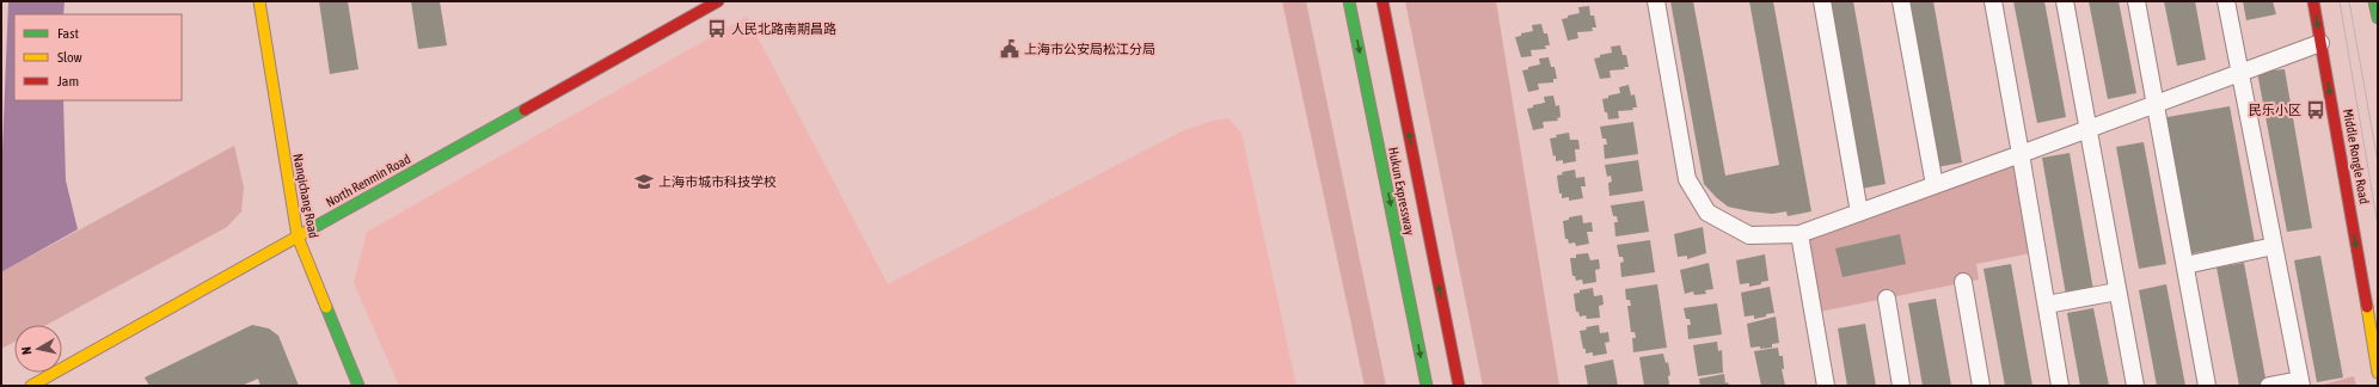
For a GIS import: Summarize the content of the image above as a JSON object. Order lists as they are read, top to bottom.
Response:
{
  "streets": {
    "main road": [
      "Middle Rongle Road",
      "North Renmin Road",
      "Hukun Expressway",
      "Nanqichang Road"
    ]
  },
  "crossings": [
    ["North Renmin Road", "Nanqichang Road"]
  ],
  "one_way": ["Middle Rongle Road"],
  "places": {
    "bus stop": ["人民北路南期昌路", "民乐小区"],
    "public building": ["上海市公安局松江分局"],
    "school or university": ["上海市城市科技学校"]
  },
  "legend": ["Fast", "Slow", "Jam"],
  "north": "left"
}
